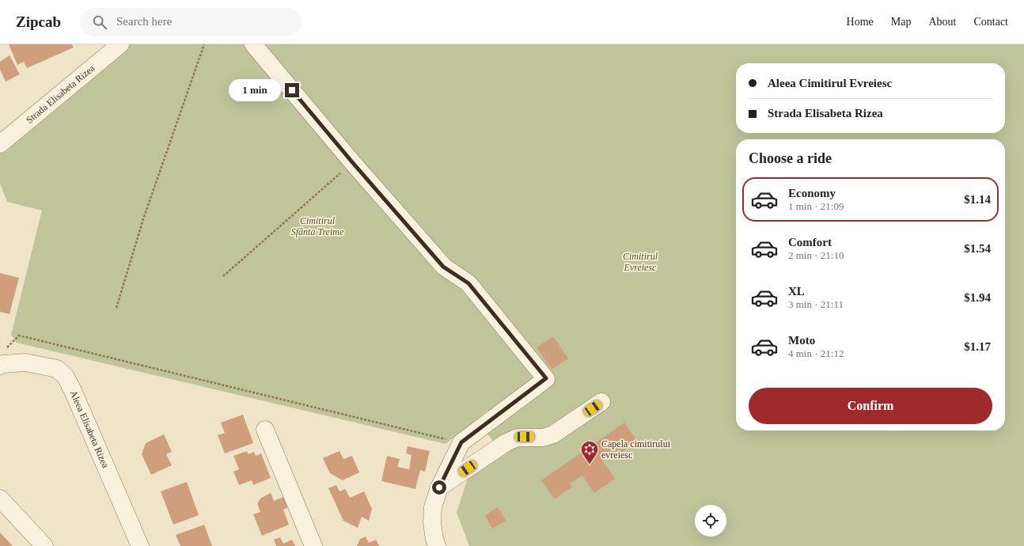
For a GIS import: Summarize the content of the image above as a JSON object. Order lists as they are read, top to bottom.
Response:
{
  "streets": {
    "street": ["Strada Elisabeta Rizea", "Aleea Elisabeta Rizea"]
  },
  "parks": ["Cimitirul Sfânta Treime", "Cimitirul Evreiesc"],
  "places": {
    "synagogue": ["Capela cimitirului evreiesc"]
  },
  "page": {
    "header": "Zipcab",
    "search": "Search here",
    "nav": [
      "Home",
      "Map",
      "About",
      "Contact"
    ],
    "banner": ["Aleea Cimitirul Evreiesc", "Strada Elisabeta Rizea"],
    "bubble": "1 min",
    "heading": "Choose a ride",
    "list": [
      {
        "name": "Economy",
        "note": "1 min · 21:09",
        "value": "$1.14"
      },
      {
        "name": "Comfort",
        "note": "2 min · 21:10",
        "value": "$1.54"
      },
      {
        "name": "XL",
        "note": "3 min · 21:11",
        "value": "$1.94"
      },
      {
        "name": "Moto",
        "note": "4 min · 21:12",
        "value": "$1.17"
      }
    ],
    "buttons": "Confirm"
  }
}
